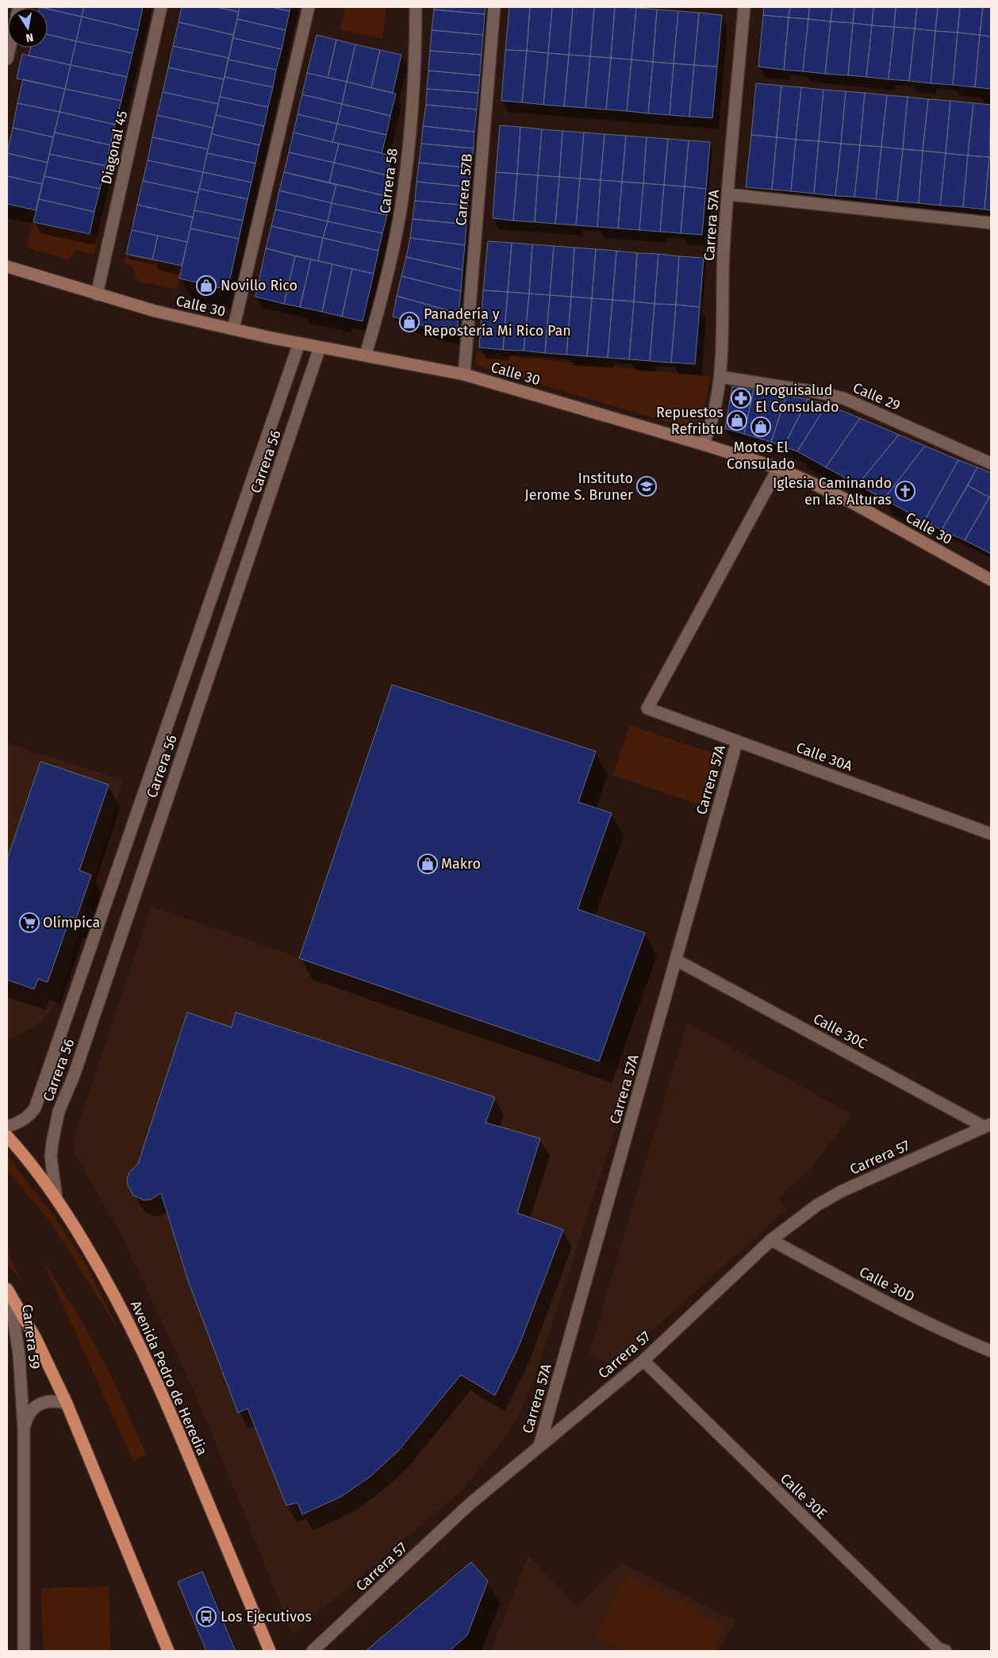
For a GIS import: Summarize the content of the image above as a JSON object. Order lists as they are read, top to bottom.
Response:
{
  "streets": {
    "highway": ["Avenida Pedro de Heredia"],
    "main road": ["Calle 30"],
    "street": [
      "Diagonal 45",
      "Carrera 58",
      "Carrera 57B",
      "Carrera 57A",
      "Calle 29",
      "Carrera 56",
      "Calle 30A",
      "Calle 30C",
      "Carrera 57",
      "Calle 30D",
      "Carrera 59",
      "Calle 30E"
    ]
  },
  "crossings": [
    ["Diagonal 45", "Calle 30"],
    ["Carrera 58", "Calle 30"],
    ["Carrera 57B", "Calle 30"],
    ["Carrera 57A", "Calle 30"],
    ["Carrera 57A", "Calle 29"],
    ["Carrera 57A", "Calle 30A"],
    ["Carrera 57A", "Calle 30C"],
    ["Carrera 57A", "Carrera 57"],
    ["Calle 30", "Carrera 56"],
    ["Calle 30", "Calle 30A"],
    ["Carrera 56", "Avenida Pedro de Heredia"],
    ["Calle 30C", "Carrera 57"],
    ["Carrera 57", "Calle 30D"],
    ["Carrera 57", "Calle 30E"]
  ],
  "places": {
    "shop": [
      "Novillo Rico",
      "Panadería y Repostería Mi Rico Pan",
      "Repuestos Refribtu",
      "Motos El Consulado",
      "Makro"
    ],
    "pharmacy": ["Droguisalud El Consulado"],
    "school or university": ["Instituto Jerome S. Bruner"],
    "church": ["Iglesia Caminando en las Alturas"],
    "supermarket": ["Olímpica"],
    "bus stop": ["Los Ejecutivos"]
  },
  "north": "bottom"
}
